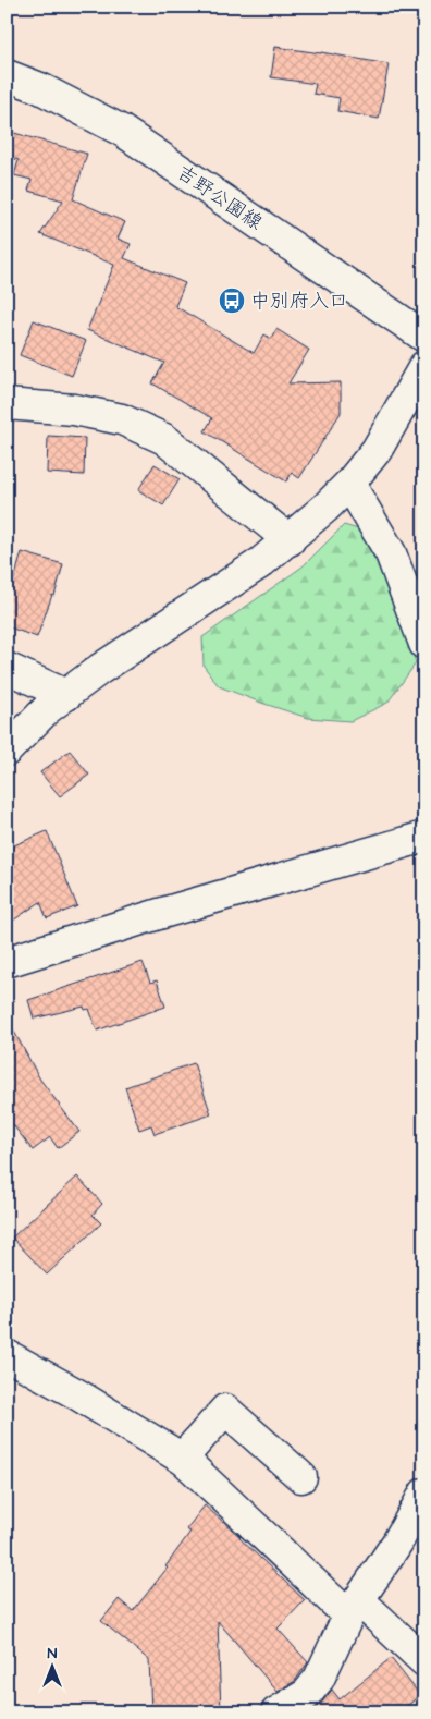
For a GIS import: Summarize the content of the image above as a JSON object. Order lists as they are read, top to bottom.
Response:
{
  "streets": {
    "street": ["吉野公園線"]
  },
  "places": {
    "bus stop": ["中別府入口"]
  },
  "north": "top"
}
